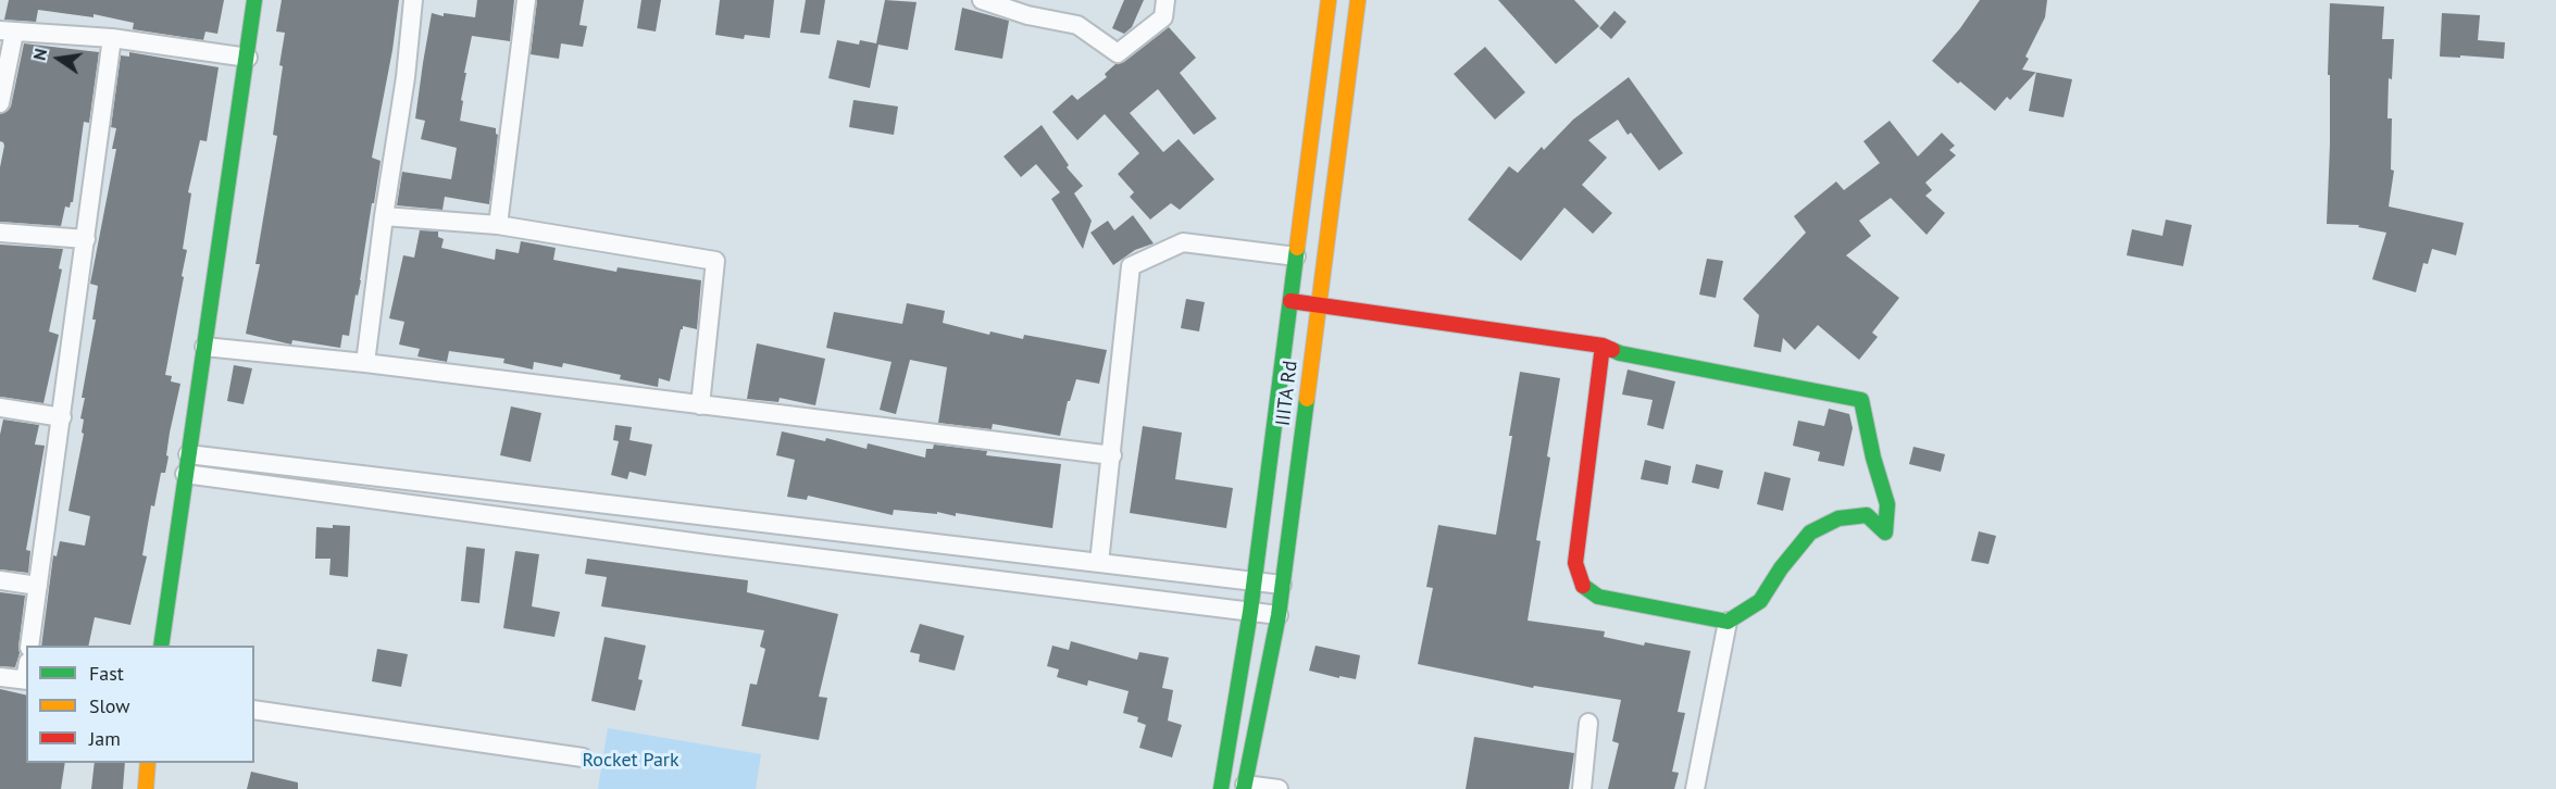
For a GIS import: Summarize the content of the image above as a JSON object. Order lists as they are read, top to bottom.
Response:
{
  "streets": {
    "street": ["IIITA Rd"]
  },
  "parks": ["Rocket Park"],
  "legend": ["Fast", "Slow", "Jam"],
  "north": "left"
}
